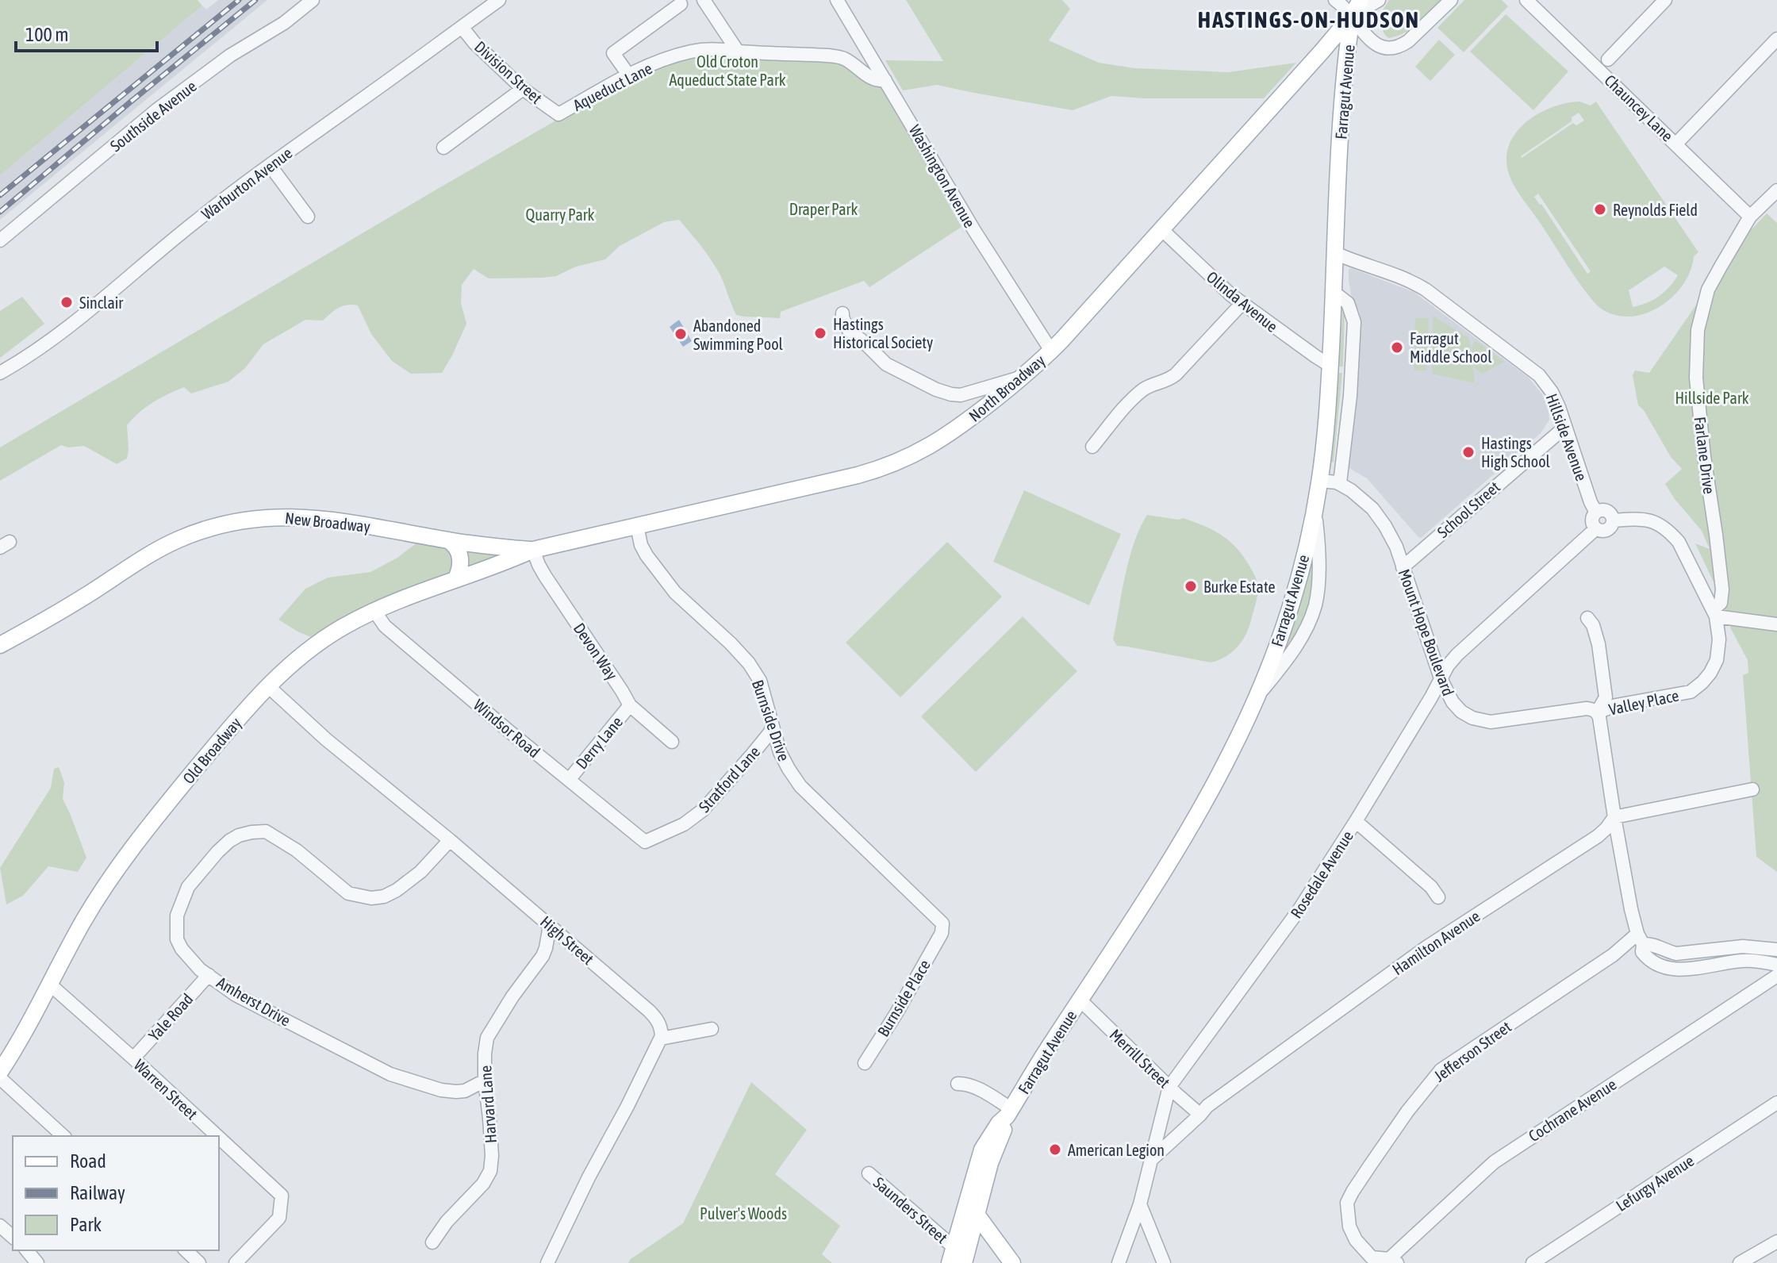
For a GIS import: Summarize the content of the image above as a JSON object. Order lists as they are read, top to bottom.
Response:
{
  "streets": {
    "main road": [
      "Farragut Avenue",
      "North Broadway",
      "New Broadway",
      "Old Broadway"
    ],
    "street": [
      "Division Street",
      "Aqueduct Lane",
      "Chauncey Lane",
      "Southside Avenue",
      "Washington Avenue",
      "Warburton Avenue",
      "Olinda Avenue",
      "Hillside Avenue",
      "Farlane Drive",
      "School Street",
      "Mount Hope Boulevard",
      "Devon Way",
      "Valley Place",
      "Burnside Drive",
      "Windsor Road",
      "Derry Lane",
      "Stratford Lane",
      "Rosedale Avenue",
      "High Street",
      "Hamilton Avenue",
      "Burnside Place",
      "Amherst Drive",
      "Yale Road",
      "Jefferson Street",
      "Merrill Street",
      "Warren Street",
      "Harvard Lane",
      "Cochrane Avenue",
      "Lefurgy Avenue",
      "Saunders Street"
    ]
  },
  "crossings": [
    ["Division Street", "Aqueduct Lane"],
    ["Division Street", "Warburton Avenue"],
    ["Aqueduct Lane", "Washington Avenue"],
    ["Farragut Avenue", "Olinda Avenue"],
    ["Farragut Avenue", "North Broadway"],
    ["Farragut Avenue", "Hillside Avenue"],
    ["Farragut Avenue", "Mount Hope Boulevard"],
    ["Farragut Avenue", "Merrill Street"],
    ["Farragut Avenue", "Saunders Street"],
    ["Chauncey Lane", "Farlane Drive"],
    ["Washington Avenue", "North Broadway"],
    ["Olinda Avenue", "North Broadway"],
    ["North Broadway", "New Broadway"],
    ["North Broadway", "Devon Way"],
    ["North Broadway", "Burnside Drive"],
    ["North Broadway", "Old Broadway"],
    ["Hillside Avenue", "School Street"],
    ["Hillside Avenue", "Rosedale Avenue"],
    ["Farlane Drive", "Valley Place"],
    ["School Street", "Mount Hope Boulevard"],
    ["New Broadway", "Devon Way"],
    ["New Broadway", "Old Broadway"],
    ["Mount Hope Boulevard", "Valley Place"],
    ["Mount Hope Boulevard", "Rosedale Avenue"],
    ["Devon Way", "Derry Lane"],
    ["Devon Way", "Old Broadway"],
    ["Burnside Drive", "Stratford Lane"],
    ["Burnside Drive", "Burnside Place"],
    ["Windsor Road", "Derry Lane"],
    ["Windsor Road", "Old Broadway"],
    ["Windsor Road", "Stratford Lane"],
    ["Old Broadway", "High Street"],
    ["Old Broadway", "Warren Street"],
    ["Rosedale Avenue", "Hamilton Avenue"],
    ["Rosedale Avenue", "Merrill Street"],
    ["High Street", "Amherst Drive"],
    ["High Street", "Harvard Lane"],
    ["Hamilton Avenue", "Merrill Street"],
    ["Amherst Drive", "Yale Road"],
    ["Amherst Drive", "Harvard Lane"],
    ["Yale Road", "Warren Street"],
    ["Jefferson Street", "Cochrane Avenue"]
  ],
  "districts": ["HASTINGS-ON-HUDSON"],
  "parks": [
    "Old Croton Aqueduct State Park",
    "Draper Park",
    "Quarry Park",
    "Hillside Park",
    "Pulver's Woods"
  ],
  "places": [
    "Reynolds Field",
    "Sinclair",
    "Hastings Historical Society",
    "Abandoned Swimming Pool",
    "Farragut Middle School",
    "Hastings High School",
    "Burke Estate",
    "American Legion"
  ],
  "legend": ["Road", "Railway", "Park"],
  "scale_bar": "100 m"
}
